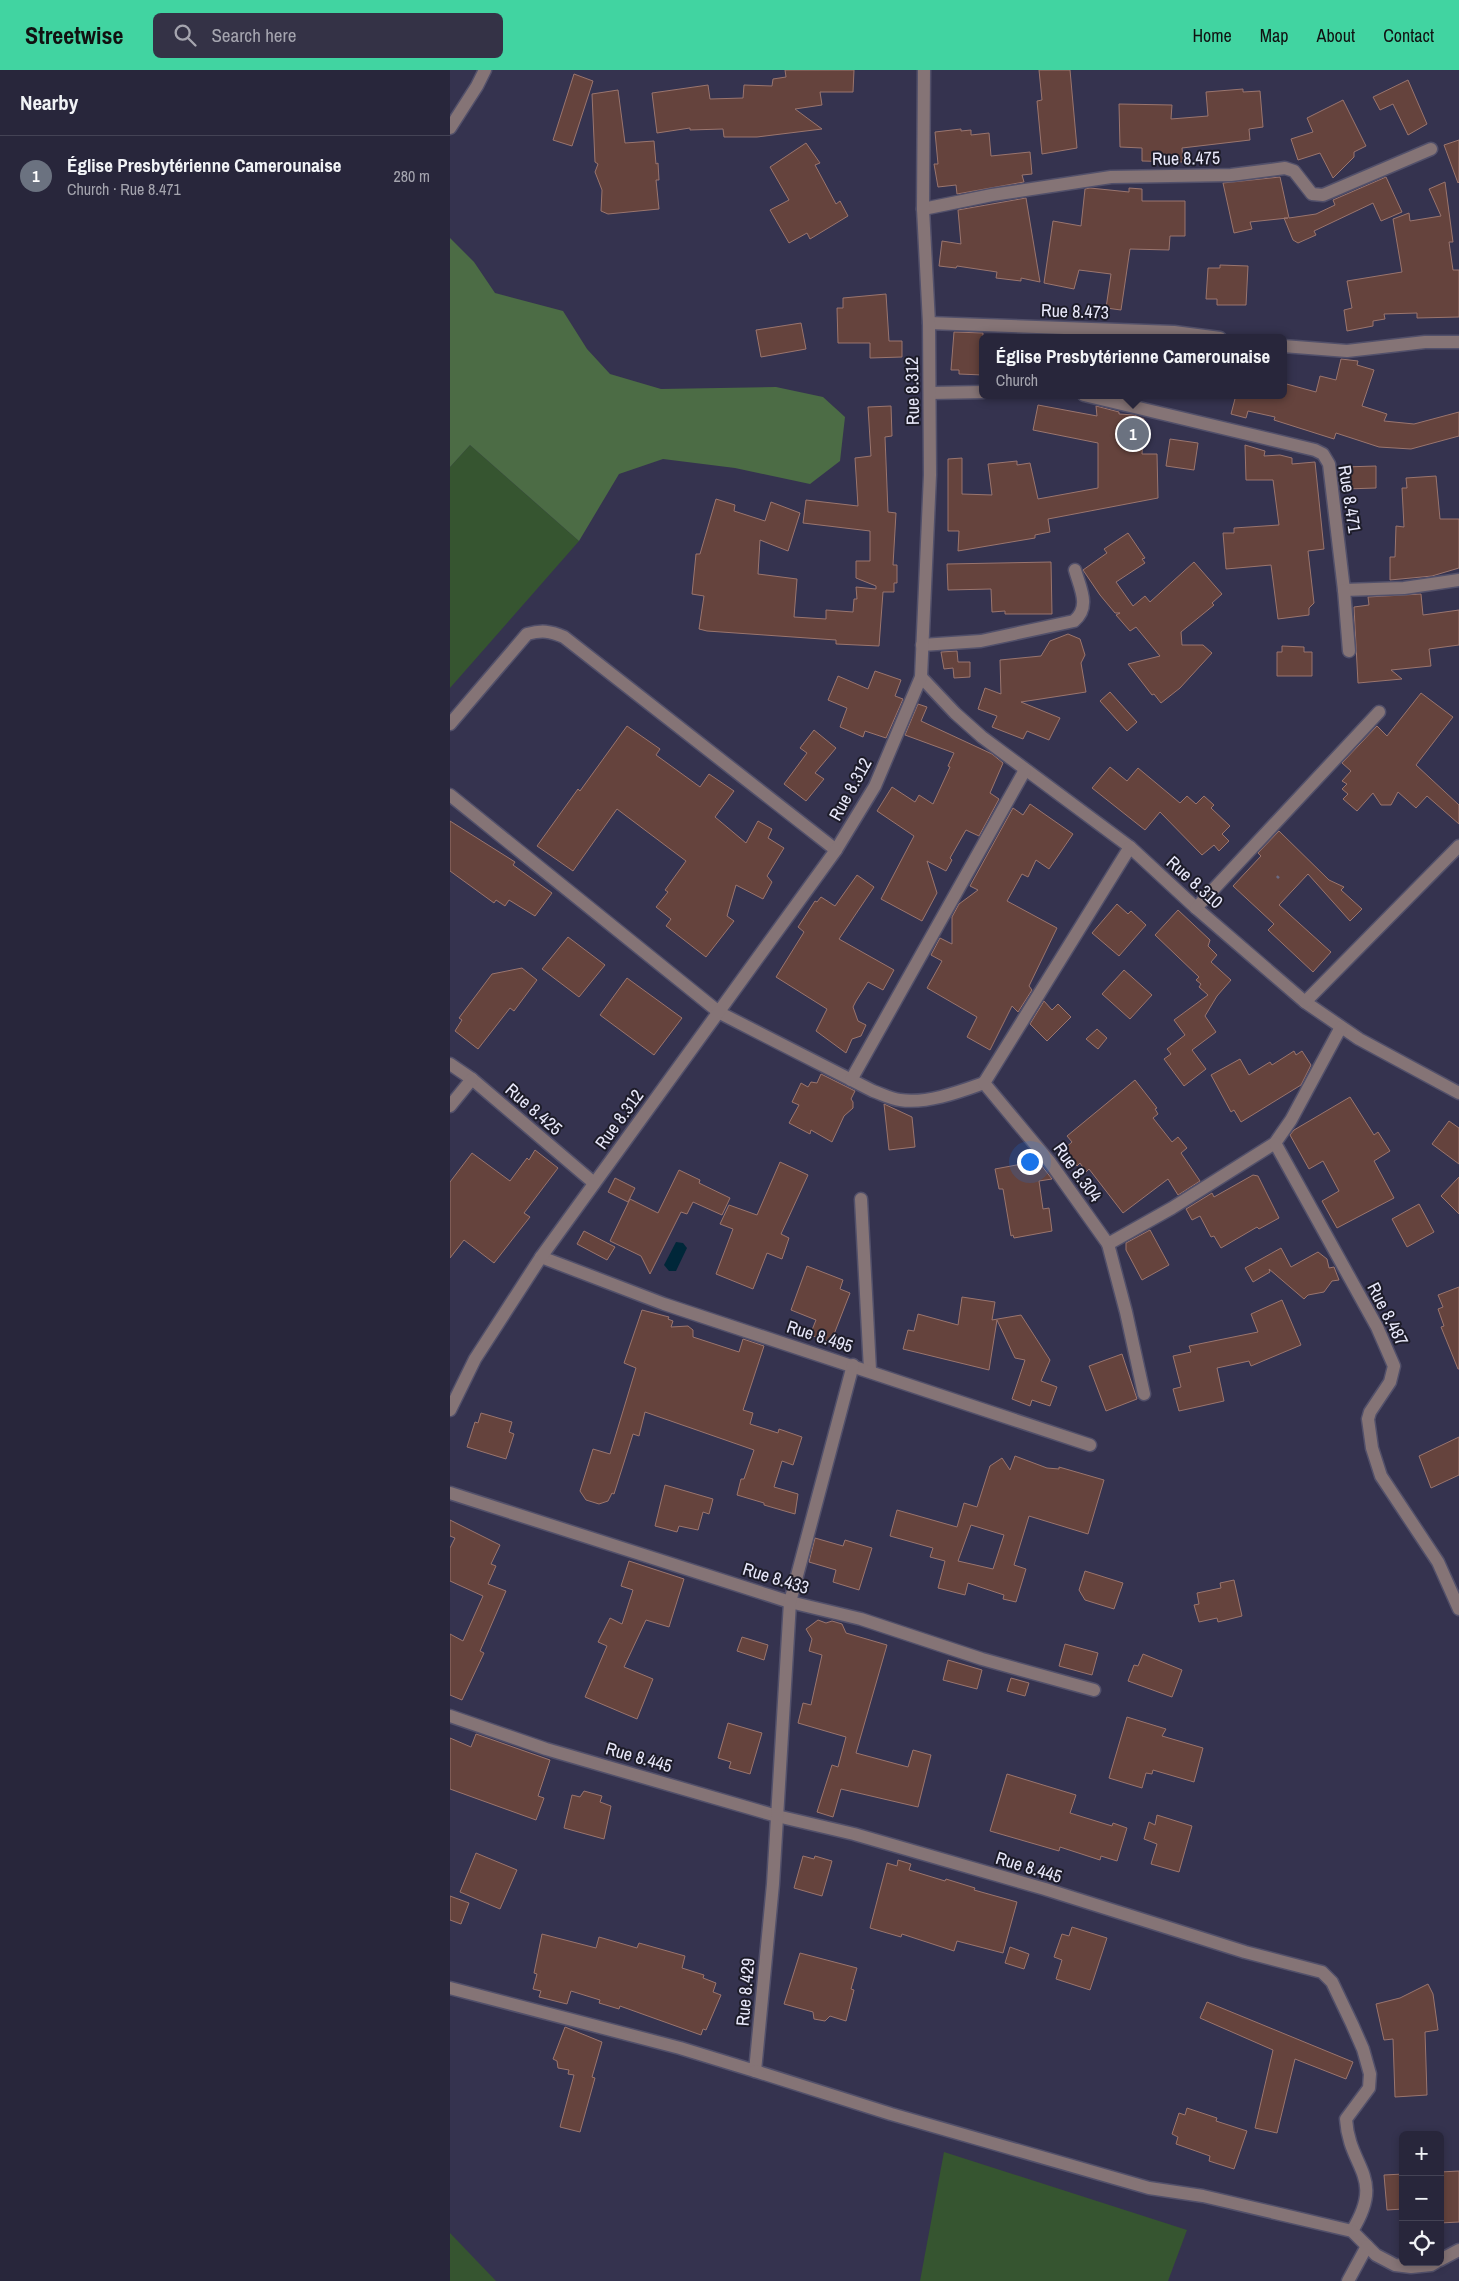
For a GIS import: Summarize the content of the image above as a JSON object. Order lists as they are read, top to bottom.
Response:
{
  "streets": {
    "street": [
      "Rue 8.475",
      "Rue 8.473",
      "Rue 8.312",
      "Rue 8.471",
      "Rue 8.310",
      "Rue 8.425",
      "Rue 8.304",
      "Rue 8.487",
      "Rue 8.495",
      "Rue 8.433",
      "Rue 8.445",
      "Rue 8.429"
    ]
  },
  "crossings": [
    ["Rue 8.475", "Rue 8.312"],
    ["Rue 8.473", "Rue 8.312"],
    ["Rue 8.312", "Rue 8.310"],
    ["Rue 8.312", "Rue 8.425"],
    ["Rue 8.312", "Rue 8.495"],
    ["Rue 8.495", "Rue 8.429"],
    ["Rue 8.433", "Rue 8.429"],
    ["Rue 8.445", "Rue 8.429"]
  ],
  "page": {
    "header": "Streetwise",
    "search": "Search here",
    "nav": [
      "Home",
      "Map",
      "About",
      "Contact"
    ],
    "heading": "Nearby",
    "list": [
      {
        "mark": "1",
        "name": "Église Presbytérienne Camerounaise",
        "note": "Church · Rue 8.471",
        "value": "280 m"
      }
    ],
    "popup": ["Église Presbytérienne Camerounaise", "Church"],
    "pins": "1",
    "map_buttons": ["+", "−"]
  }
}
